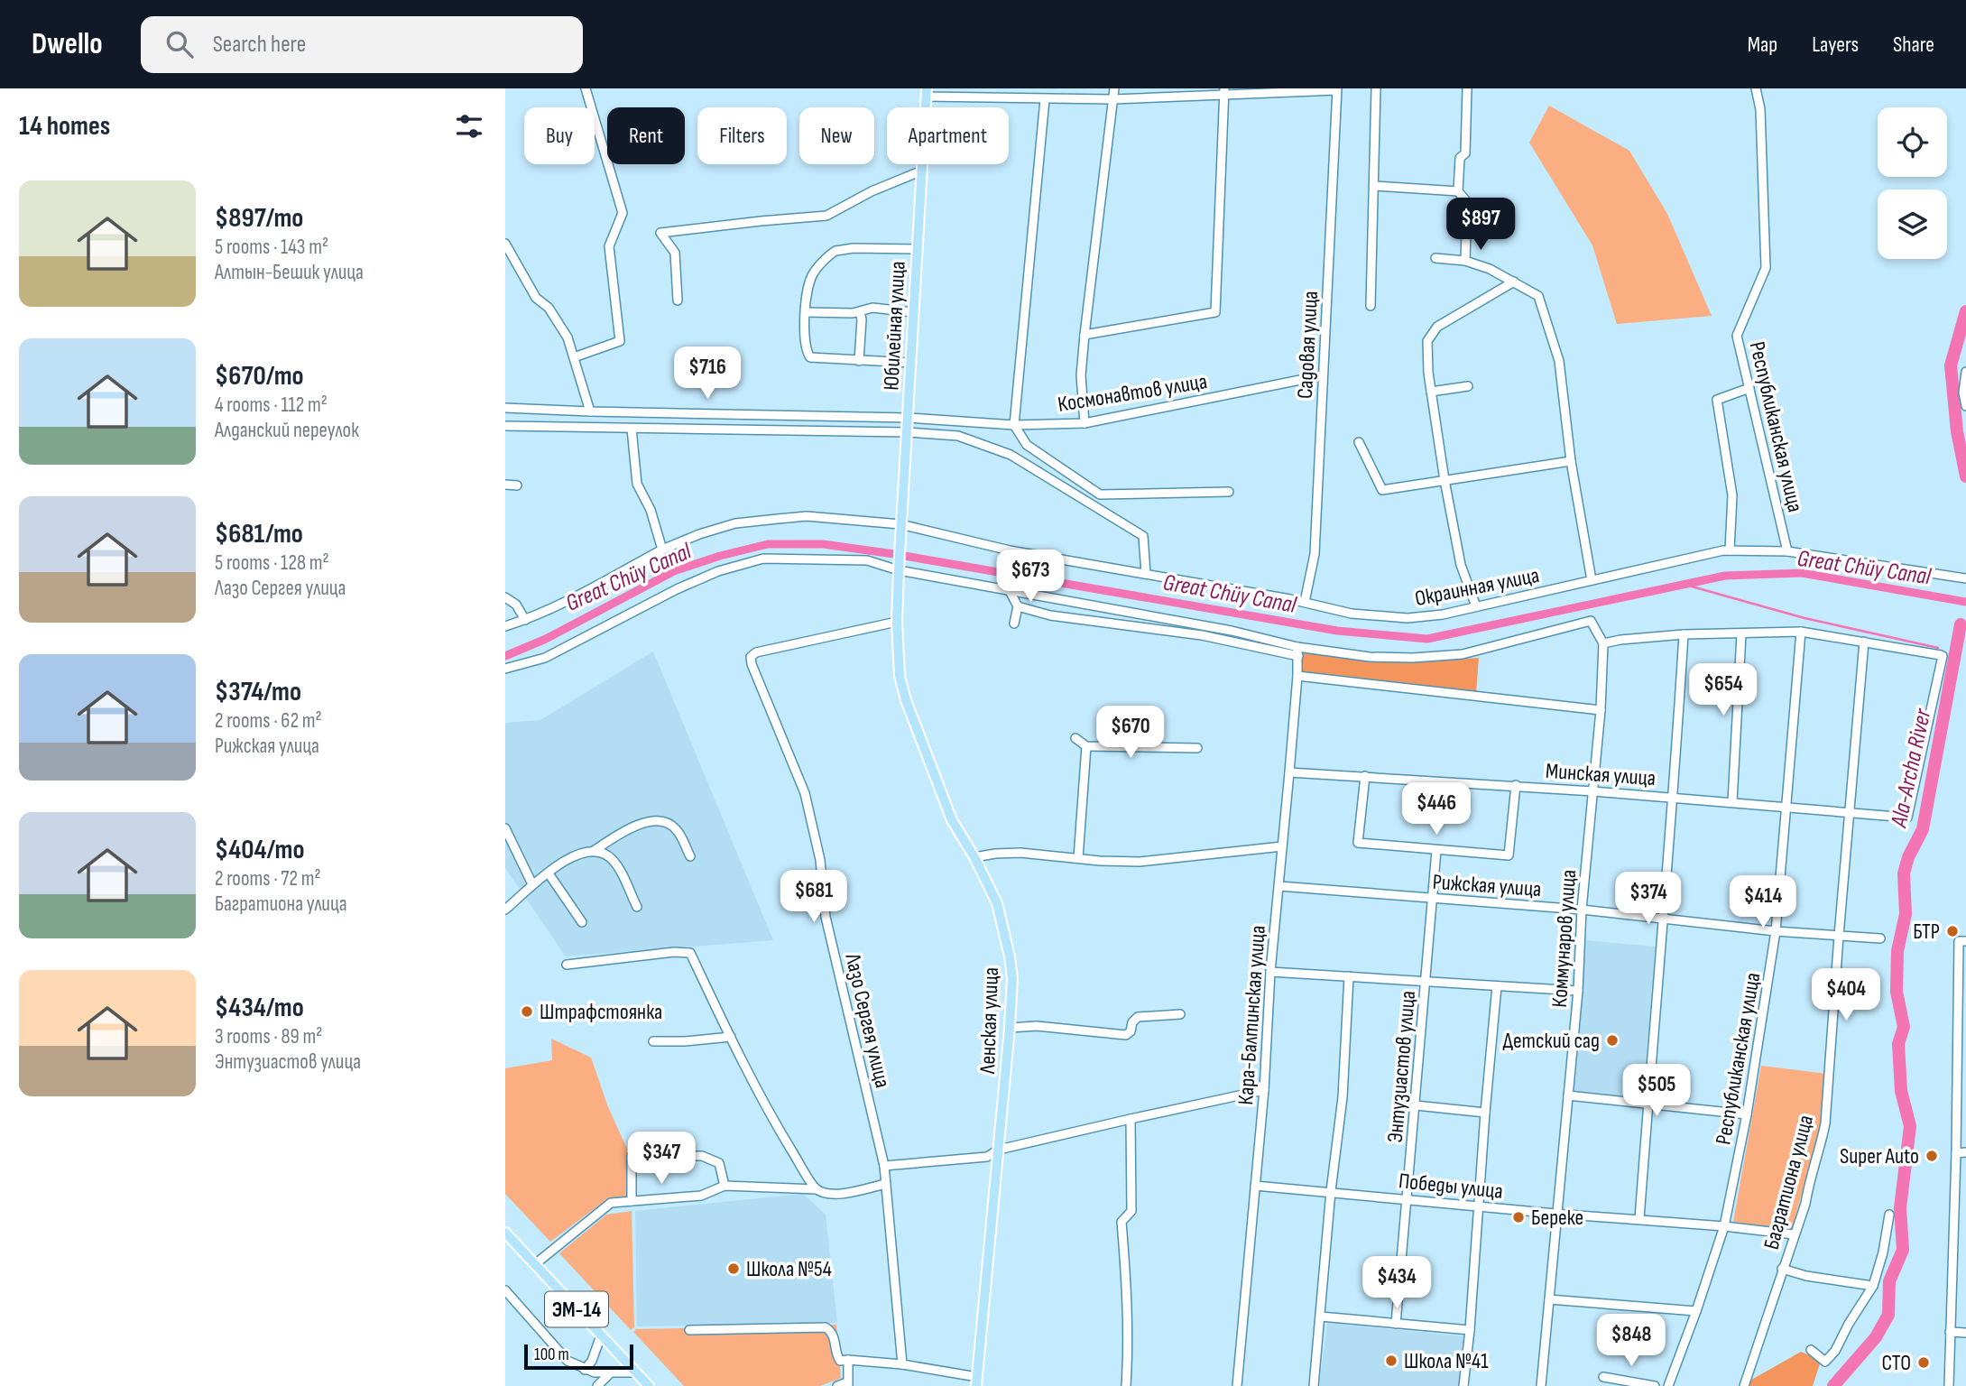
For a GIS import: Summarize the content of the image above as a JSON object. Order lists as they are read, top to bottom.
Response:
{
  "streets": {
    "main road": ["Юбилейная улица", "Ленская улица", "ЭМ-14"],
    "street": [
      "Садовая улица",
      "Космонавтов улица",
      "Республиканская улица",
      "Окраинная улица",
      "Минская улица",
      "Рижская улица",
      "Коммунаров улица",
      "Кара-Балтинская улица",
      "Лазо Сергея улица",
      "Энтузиастов улица",
      "Багратиона улица",
      "Победы улица"
    ]
  },
  "crossings": [
    ["Юбилейная улица", "Космонавтов улица"],
    ["Юбилейная улица", "Окраинная улица"],
    ["Юбилейная улица", "Ленская улица"],
    ["Садовая улица", "Космонавтов улица"],
    ["Садовая улица", "Окраинная улица"],
    ["Республиканская улица", "Окраинная улица"],
    ["Республиканская улица", "Минская улица"],
    ["Республиканская улица", "Рижская улица"],
    ["Республиканская улица", "Победы улица"],
    ["Минская улица", "Коммунаров улица"],
    ["Минская улица", "Кара-Балтинская улица"],
    ["Минская улица", "Багратиона улица"],
    ["Рижская улица", "Коммунаров улица"],
    ["Рижская улица", "Кара-Балтинская улица"],
    ["Рижская улица", "Энтузиастов улица"],
    ["Рижская улица", "Багратиона улица"],
    ["Коммунаров улица", "Победы улица"],
    ["Кара-Балтинская улица", "Победы улица"],
    ["Лазо Сергея улица", "Ленская улица"],
    ["Энтузиастов улица", "Победы улица"],
    ["Багратиона улица", "Победы улица"]
  ],
  "water": ["Great Chüy Canal", "Ala-Archa River"],
  "places": [
    "БТР",
    "Штрафстоянка",
    "Детский сад",
    "Super Auto",
    "Береке",
    "Школа №54",
    "Школа №41",
    "СТО"
  ],
  "scale_bar": "100 m",
  "page": {
    "header": "Dwello",
    "search": "Search here",
    "nav": ["Map", "Layers", "Share"],
    "heading": "14 homes",
    "chip": [
      "Buy",
      "Rent",
      "Filters",
      "New",
      "Apartment"
    ],
    "list": [
      {
        "name": "$897/mo",
        "note": "5 rooms · 143 m² · Алтын-Бешик улица"
      },
      {
        "name": "$670/mo",
        "note": "4 rooms · 112 m² · Алданский переулок"
      },
      {
        "name": "$681/mo",
        "note": "5 rooms · 128 m² · Лазо Сергея улица"
      },
      {
        "name": "$374/mo",
        "note": "2 rooms · 62 m² · Рижская улица"
      },
      {
        "name": "$404/mo",
        "note": "2 rooms · 72 m² · Багратиона улица"
      },
      {
        "name": "$434/mo",
        "note": "3 rooms · 89 m² · Энтузиастов улица"
      }
    ],
    "price": [
      "$897",
      "$716",
      "$673",
      "$654",
      "$670",
      "$446",
      "$681",
      "$374",
      "$414",
      "$404",
      "$505",
      "$347",
      "$434",
      "$848"
    ],
    "scale": "100 m"
  }
}
